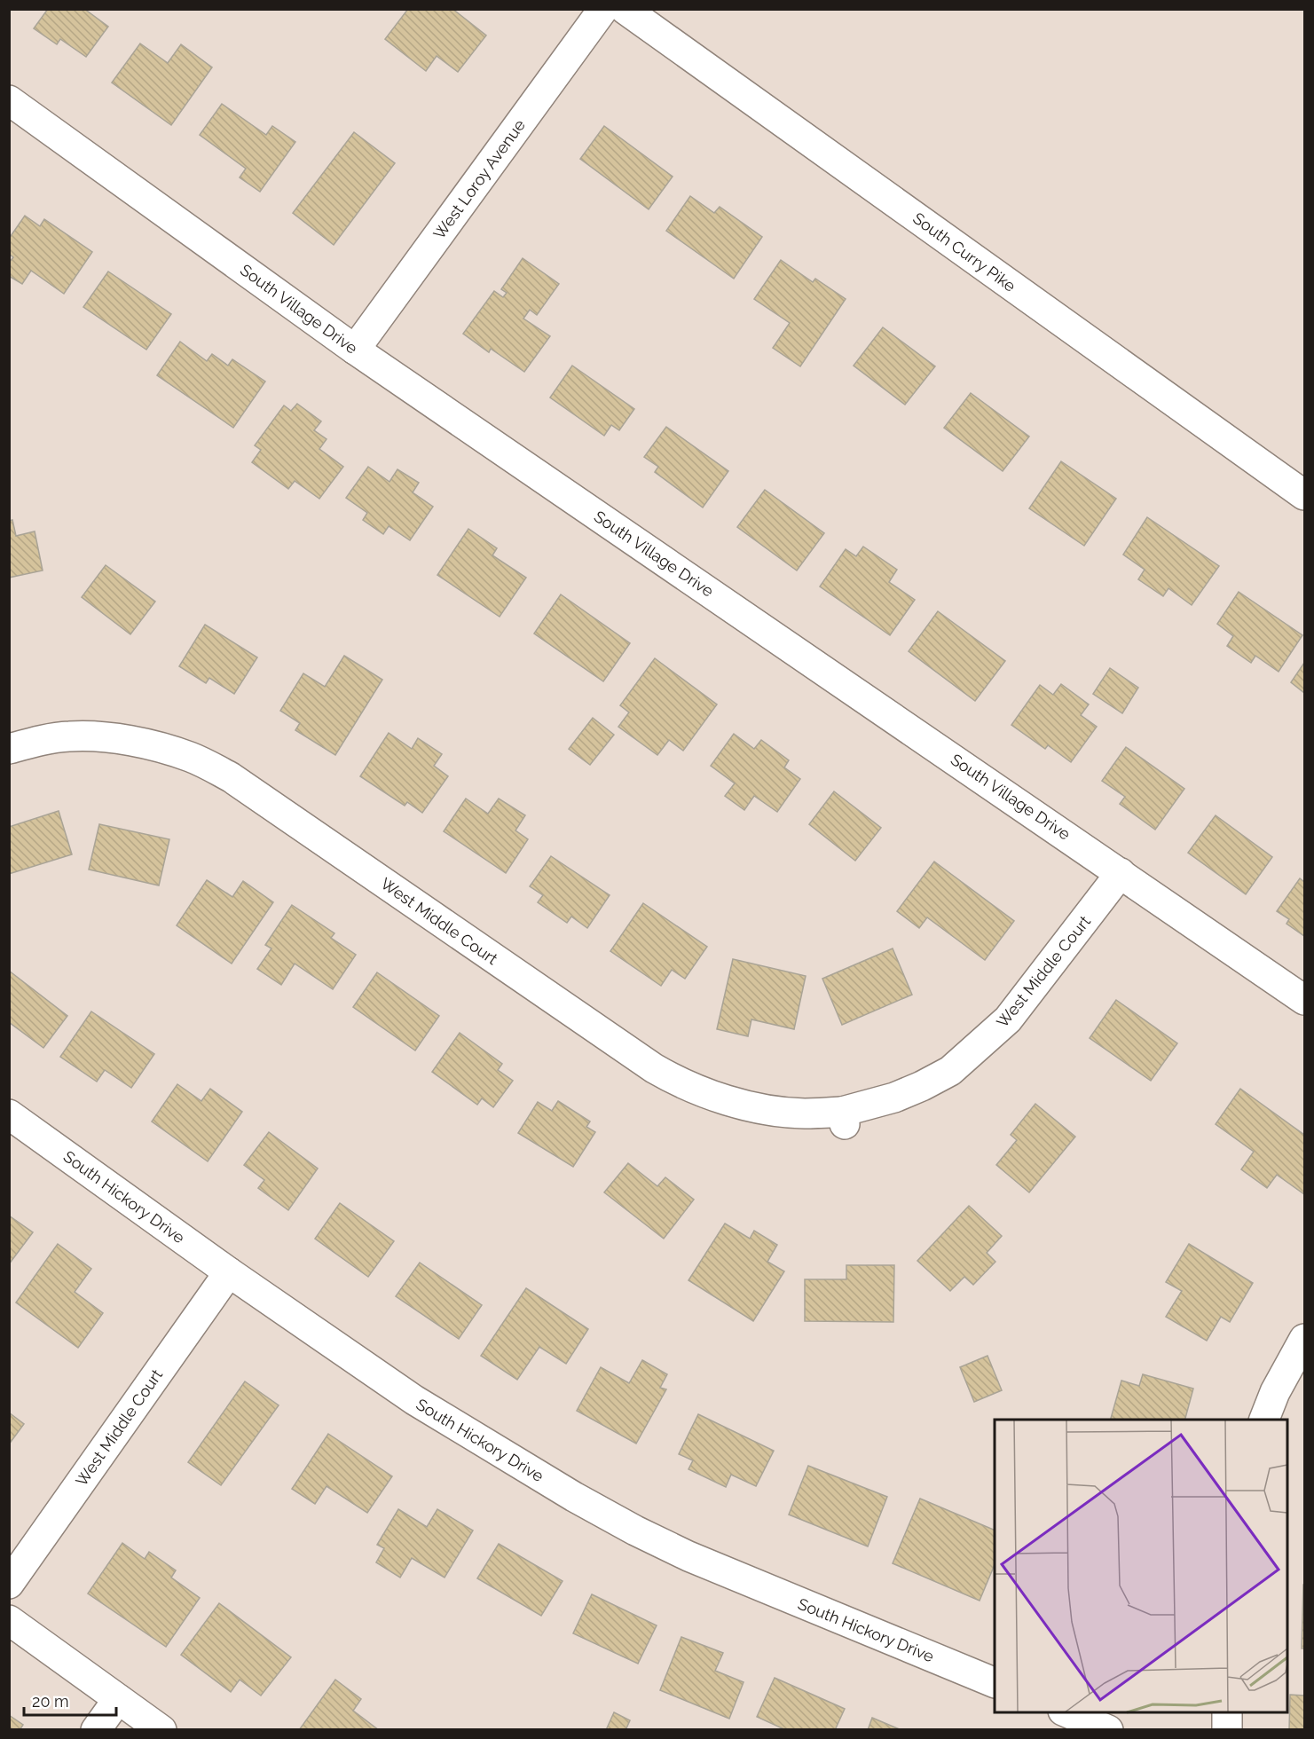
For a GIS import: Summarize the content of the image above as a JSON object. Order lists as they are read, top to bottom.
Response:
{
  "streets": {
    "street": [
      "West Loroy Avenue",
      "South Curry Pike",
      "South Village Drive",
      "West Middle Court",
      "South Hickory Drive"
    ]
  },
  "crossings": [
    ["West Loroy Avenue", "South Village Drive"],
    ["South Village Drive", "West Middle Court"],
    ["West Middle Court", "South Hickory Drive"]
  ],
  "scale_bar": "20 m"
}
